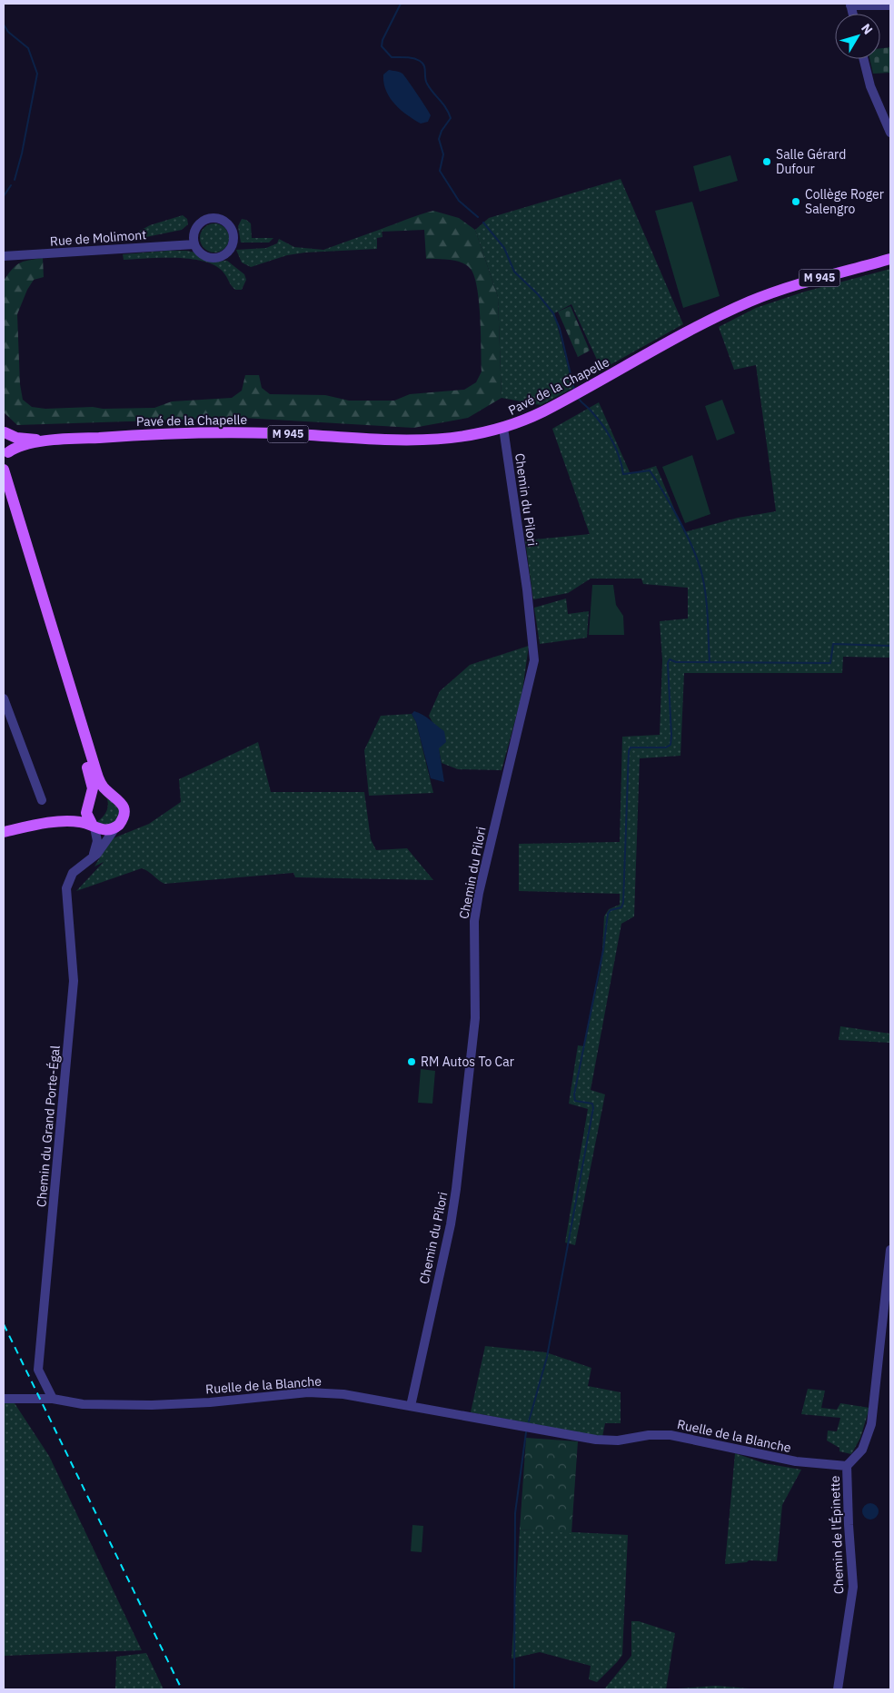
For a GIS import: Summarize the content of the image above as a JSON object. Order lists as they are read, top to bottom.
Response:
{
  "streets": {
    "main road": ["M 945", "Pavé de la Chapelle"],
    "street": [
      "Rue de Molimont",
      "Chemin du Pilori",
      "Chemin du Grand Porte-Égal",
      "Ruelle de la Blanche",
      "Chemin de l'Épinette"
    ]
  },
  "crossings": [
    ["Pavé de la Chapelle", "Chemin du Pilori"],
    ["Chemin du Pilori", "Ruelle de la Blanche"],
    ["Chemin du Grand Porte-Égal", "Ruelle de la Blanche"],
    ["Ruelle de la Blanche", "Chemin de l'Épinette"]
  ],
  "places": ["Salle Gérard Dufour", "Collège Roger Salengro", "RM Autos To Car"],
  "north": "top right"
}
